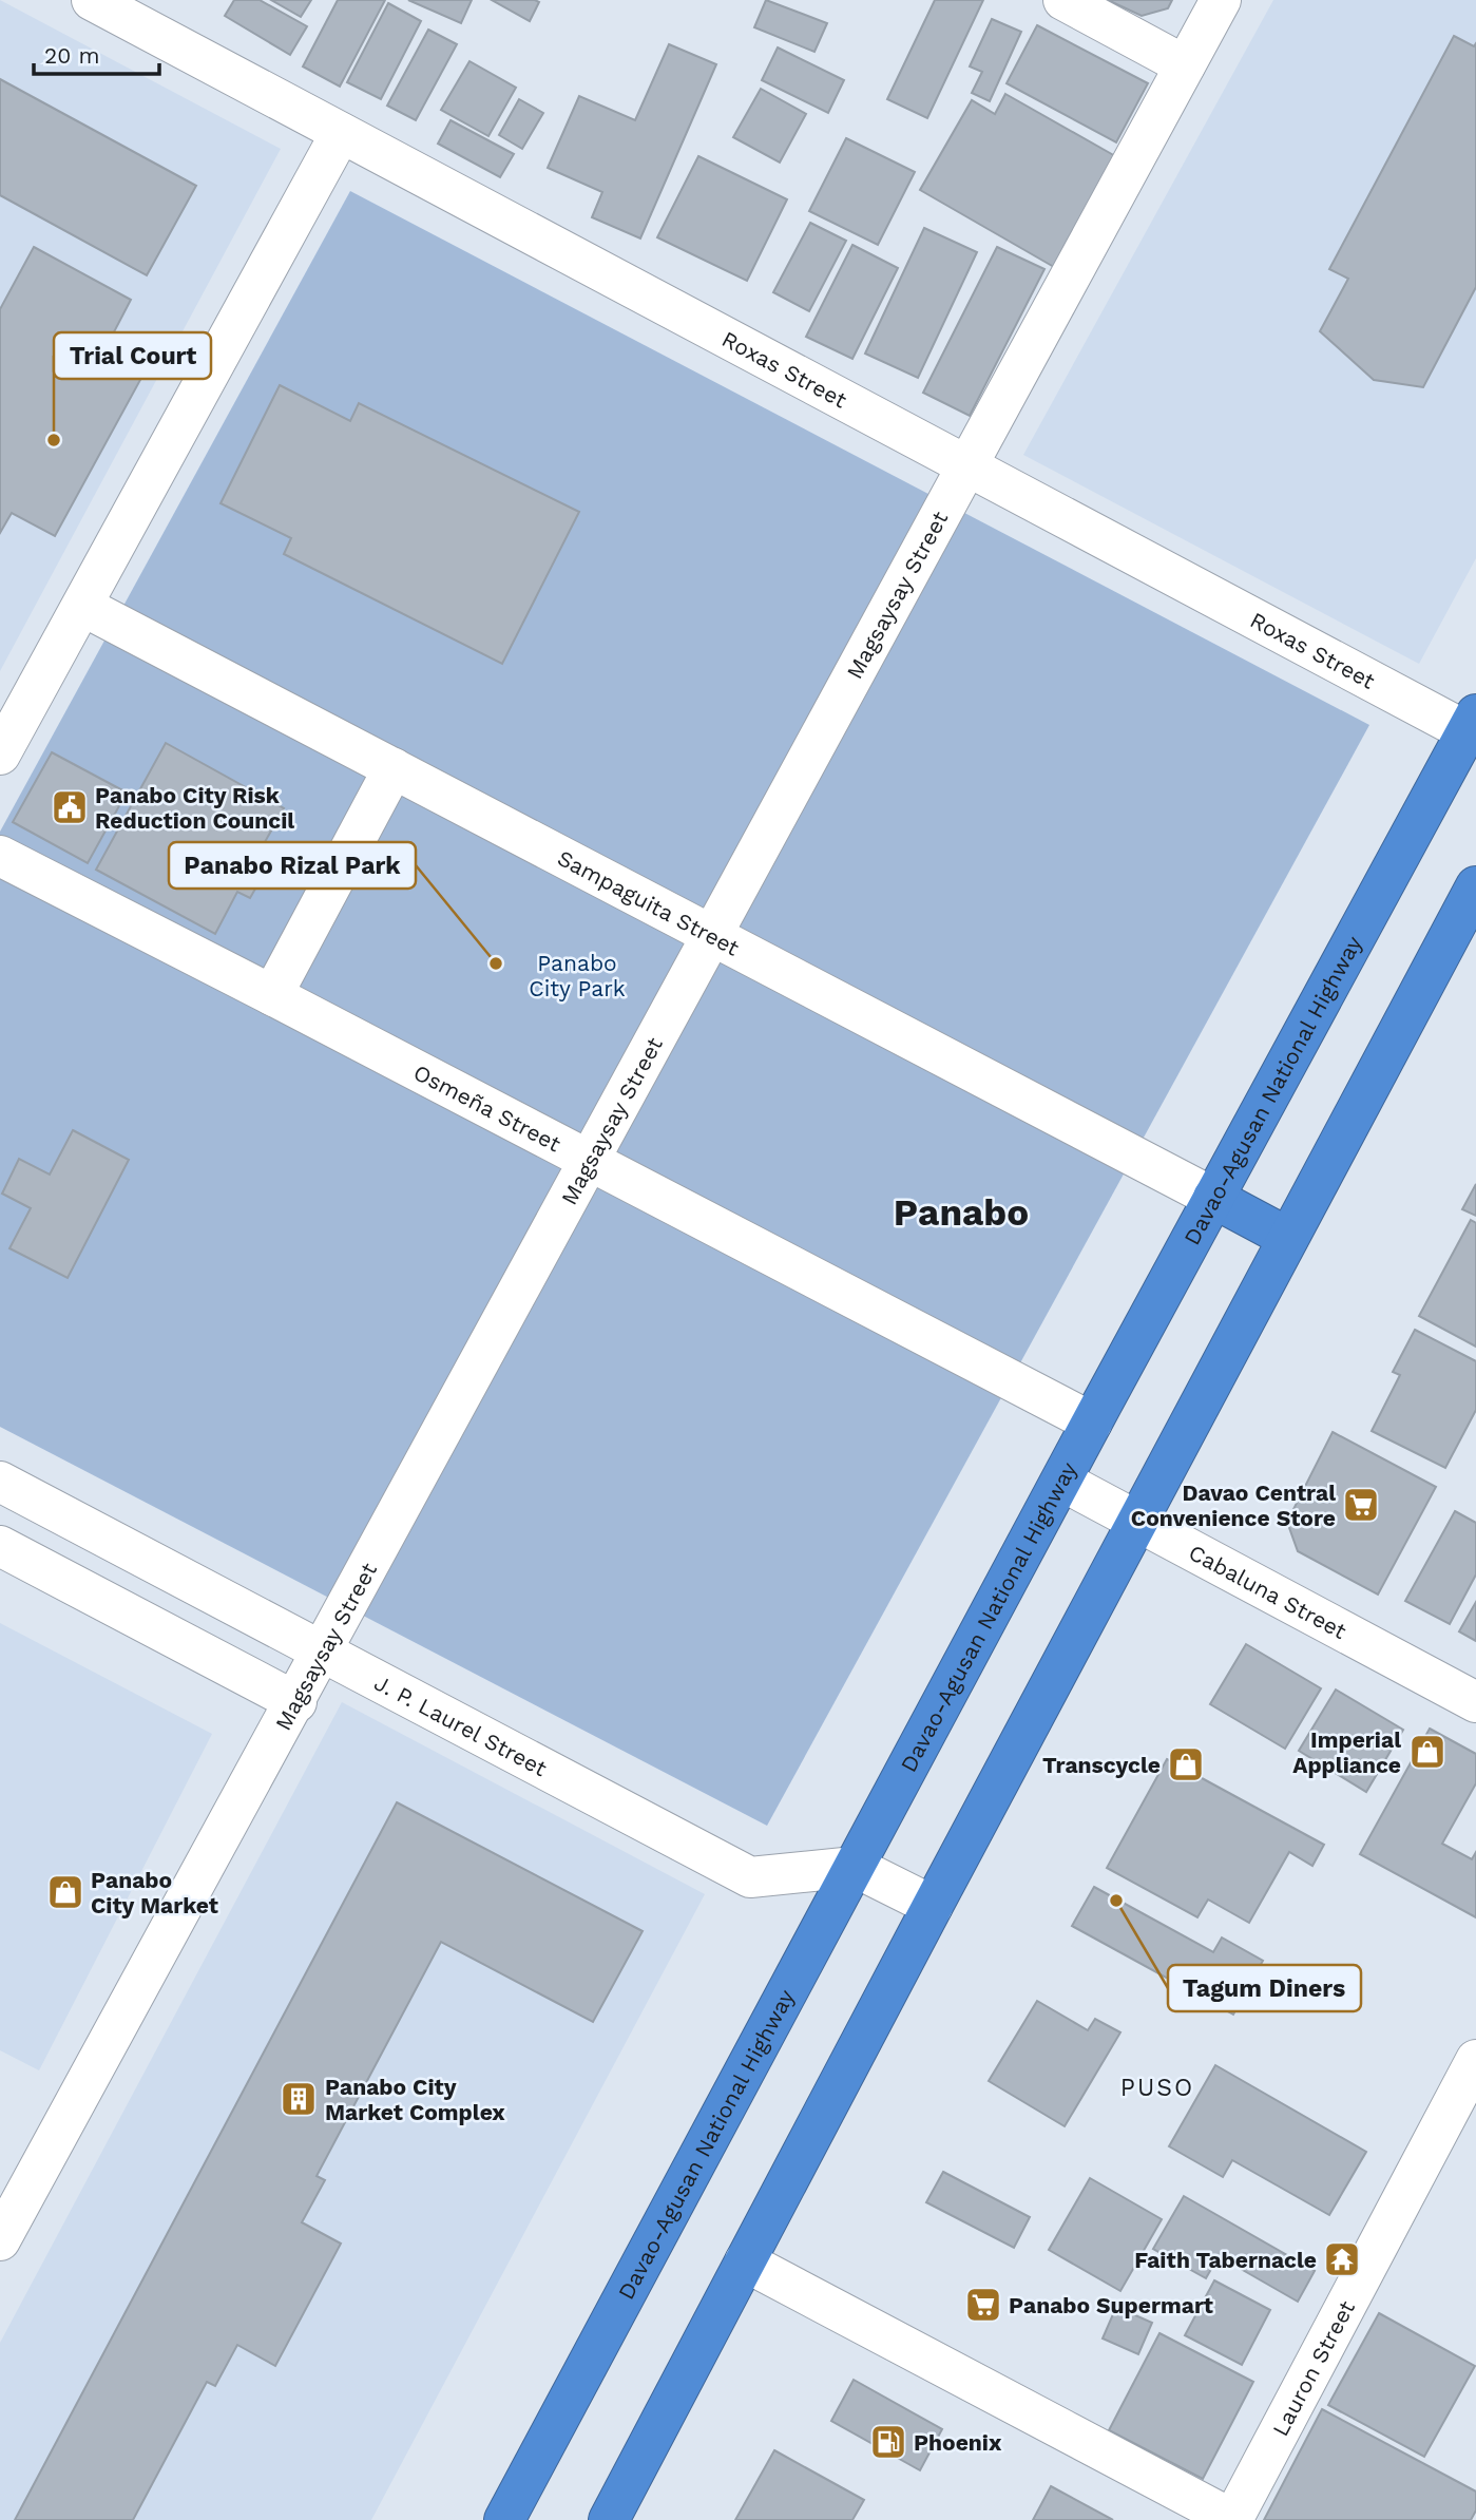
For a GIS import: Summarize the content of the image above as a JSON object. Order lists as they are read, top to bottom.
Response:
{
  "streets": {
    "highway": ["Davao-Agusan National Highway"],
    "street": [
      "Roxas Street",
      "Magsaysay Street",
      "Sampaguita Street",
      "Osmeña Street",
      "Cabaluna Street",
      "J. P. Laurel Street",
      "Lauron Street"
    ]
  },
  "crossings": [
    ["Roxas Street", "Magsaysay Street"],
    ["Roxas Street", "Davao-Agusan National Highway"],
    ["Magsaysay Street", "Sampaguita Street"],
    ["Magsaysay Street", "Osmeña Street"],
    ["Magsaysay Street", "J. P. Laurel Street"],
    ["Sampaguita Street", "Davao-Agusan National Highway"],
    ["Davao-Agusan National Highway", "Osmeña Street"],
    ["Davao-Agusan National Highway", "Cabaluna Street"],
    ["Davao-Agusan National Highway", "J. P. Laurel Street"]
  ],
  "districts": ["Panabo", "PUSO"],
  "parks": ["Panabo City Park"],
  "places": {
    "other": ["Trial Court", "Panabo Rizal Park", "Tagum Diners"],
    "public building": ["Panabo City Risk Reduction Council"],
    "supermarket": ["Davao Central Convenience Store", "Panabo Supermart"],
    "shop": ["Imperial Appliance", "Transcycle", "Panabo City Market"],
    "building": ["Panabo City Market Complex"],
    "temple": ["Faith Tabernacle"],
    "fuel station": ["Phoenix"]
  },
  "scale_bar": "20 m"
}
